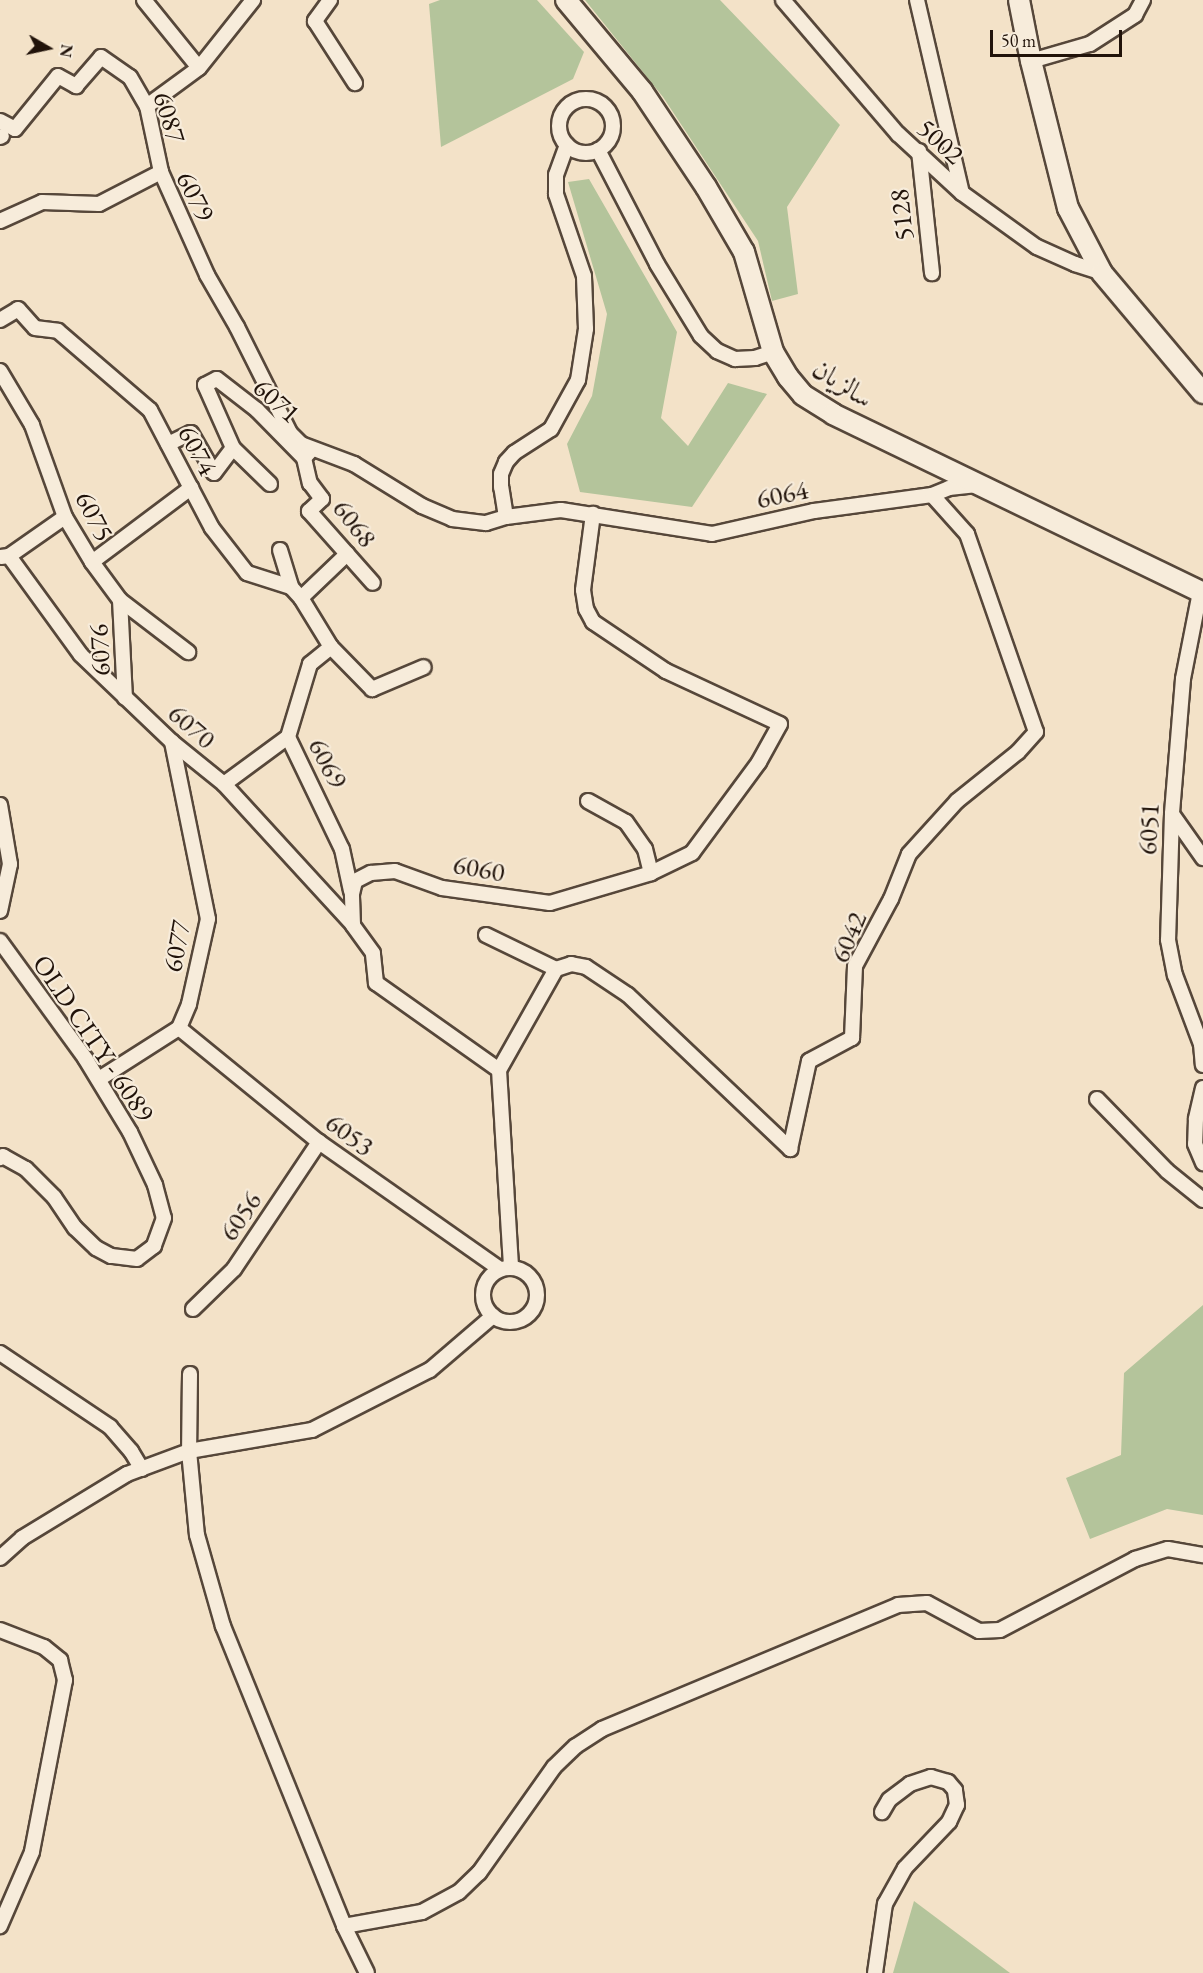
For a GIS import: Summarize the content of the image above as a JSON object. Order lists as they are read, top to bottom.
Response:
{
  "streets": {
    "street": [
      "6087",
      "5002",
      "6079",
      "5128",
      "سالزيان",
      "6071",
      "6074",
      "6064",
      "6075",
      "6068",
      "6076",
      "6070",
      "6069",
      "6051",
      "6060",
      "6042",
      "6077",
      "OLD CITY - 6089",
      "6053",
      "6056"
    ]
  },
  "crossings": [
    ["6087", "6079"],
    ["5002", "5128"],
    ["6079", "6071"],
    ["6079", "6064"],
    ["6079", "6068"],
    ["سالزيان", "6064"],
    ["سالزيان", "6051"],
    ["6071", "6064"],
    ["6071", "6068"],
    ["6064", "6068"],
    ["6064", "6060"],
    ["6064", "6042"],
    ["6075", "6076"],
    ["6076", "6070"],
    ["6070", "6077"],
    ["6069", "6060"],
    ["6077", "6053"],
    ["6053", "6056"]
  ],
  "scale_bar": "50 m",
  "north": "right"
}
